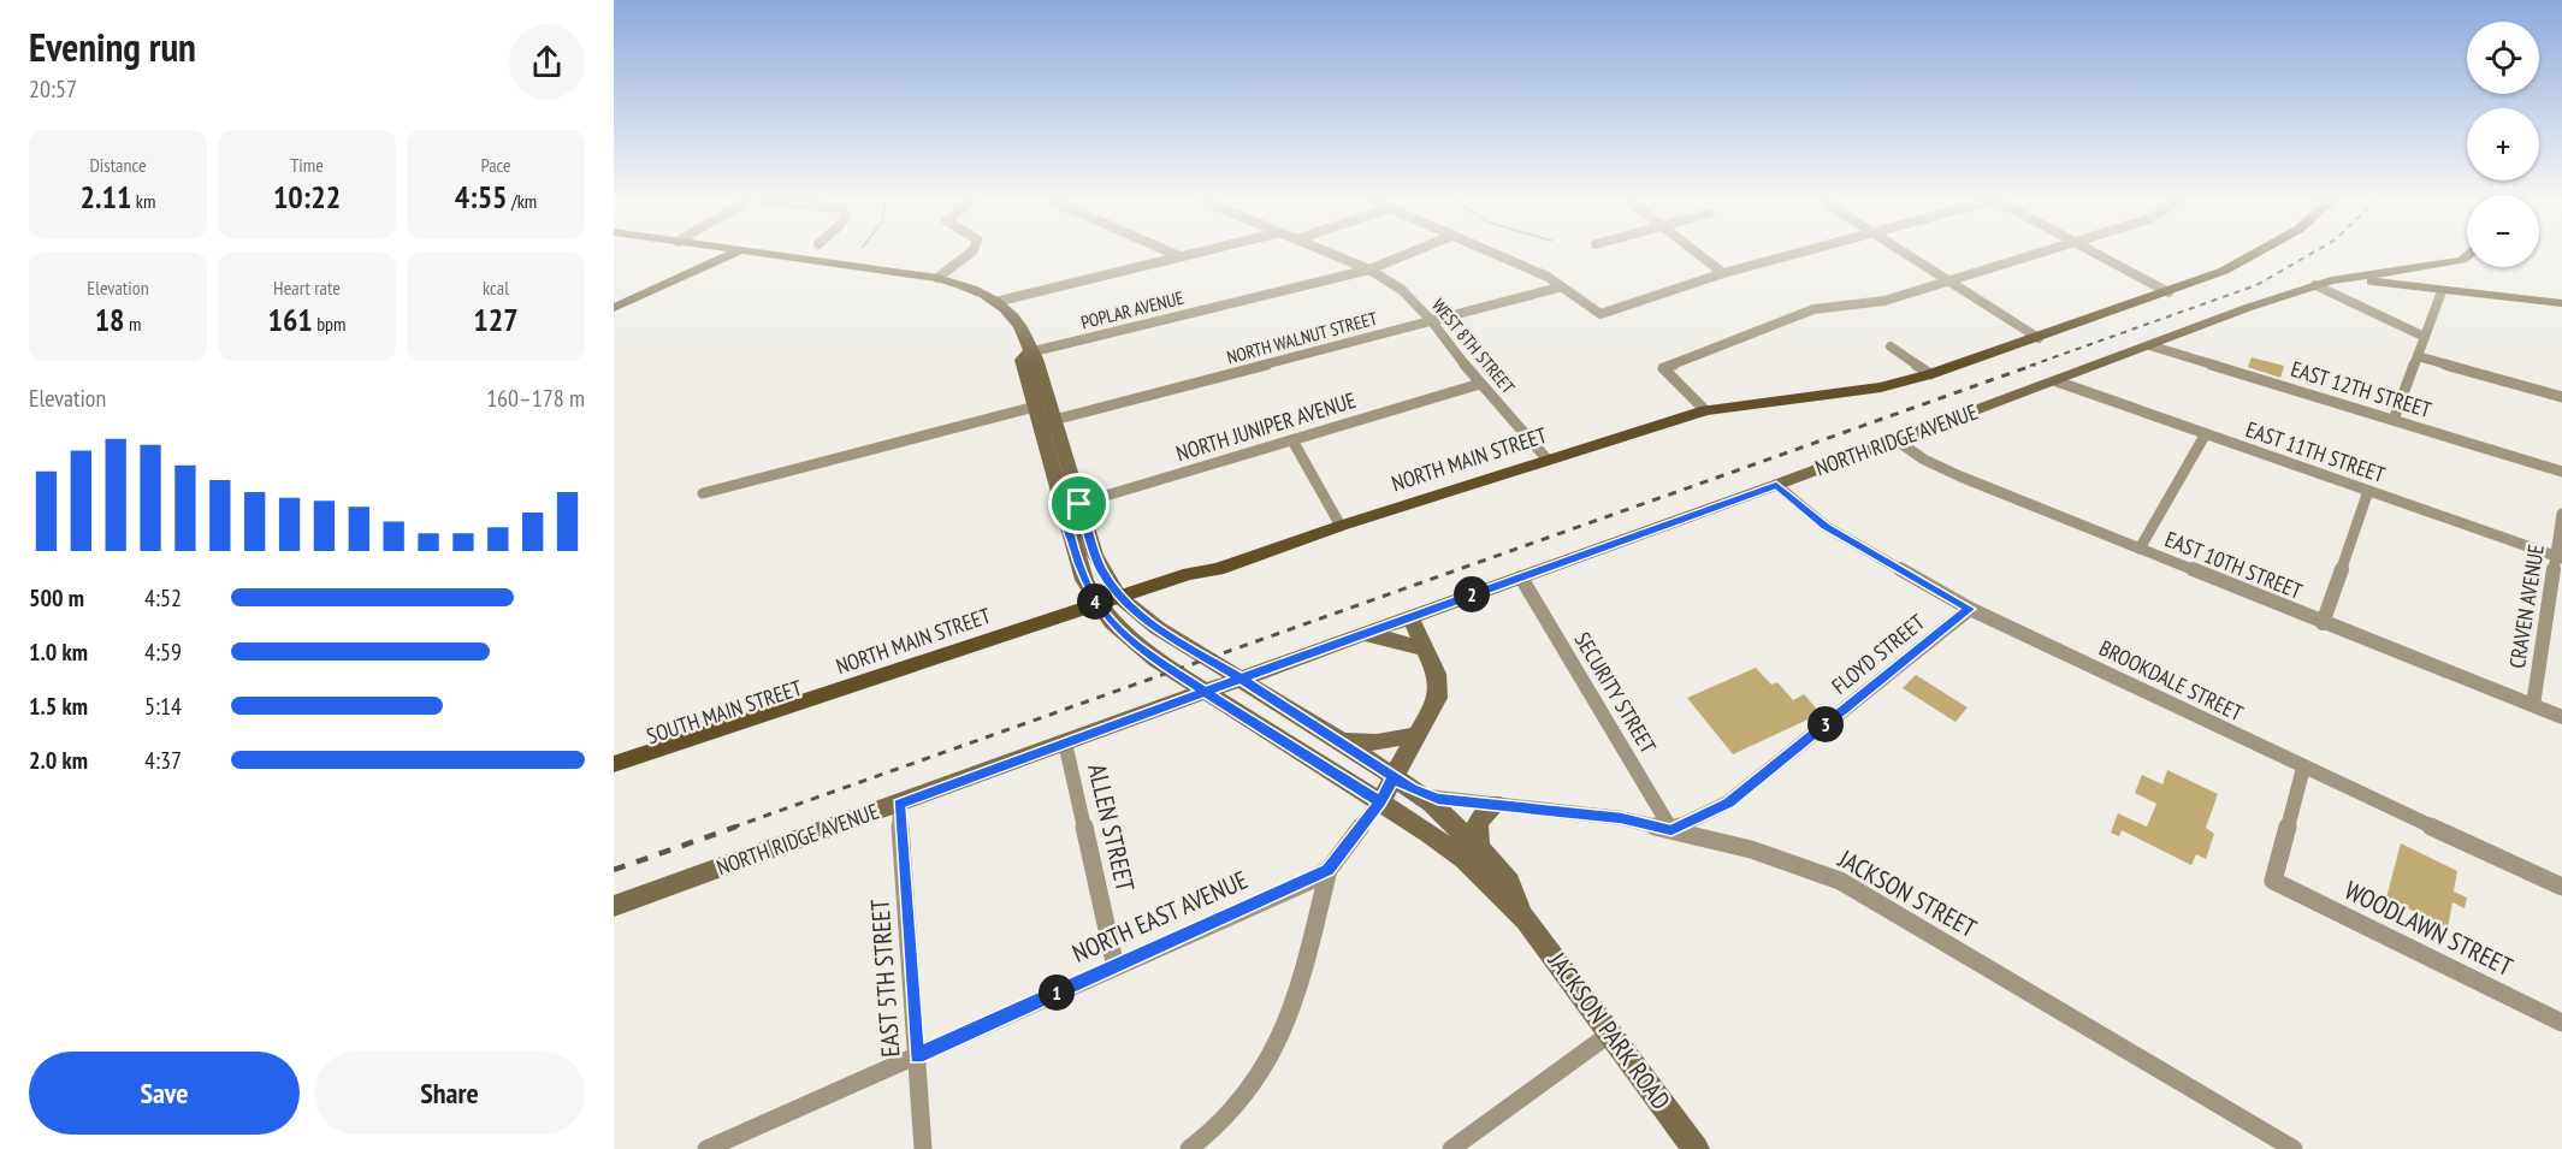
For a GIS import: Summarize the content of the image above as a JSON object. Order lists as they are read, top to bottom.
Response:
{
  "streets": {
    "main road": ["NORTH MAIN STREET", "SOUTH MAIN STREET"],
    "street": [
      "POPLAR AVENUE",
      "NORTH WALNUT STREET",
      "WEST 8TH STREET",
      "EAST 12TH STREET",
      "NORTH JUNIPER AVENUE",
      "NORTH RIDGE AVENUE",
      "EAST 11TH STREET",
      "EAST 10TH STREET",
      "CRAVEN AVENUE",
      "FLOYD STREET",
      "BROOKDALE STREET",
      "SECURITY STREET",
      "ALLEN STREET",
      "JACKSON STREET",
      "NORTH EAST AVENUE",
      "WOODLAWN STREET",
      "EAST 5TH STREET",
      "JACKSON PARK ROAD"
    ]
  },
  "crossings": [
    ["POPLAR AVENUE", "WEST 8TH STREET"],
    ["NORTH WALNUT STREET", "WEST 8TH STREET"],
    ["WEST 8TH STREET", "NORTH JUNIPER AVENUE"],
    ["WEST 8TH STREET", "NORTH MAIN STREET"],
    ["EAST 12TH STREET", "NORTH RIDGE AVENUE"],
    ["NORTH RIDGE AVENUE", "EAST 11TH STREET"],
    ["NORTH RIDGE AVENUE", "EAST 10TH STREET"],
    ["NORTH RIDGE AVENUE", "BROOKDALE STREET"],
    ["NORTH RIDGE AVENUE", "SECURITY STREET"],
    ["NORTH RIDGE AVENUE", "ALLEN STREET"],
    ["NORTH RIDGE AVENUE", "NORTH EAST AVENUE"],
    ["NORTH RIDGE AVENUE", "EAST 5TH STREET"],
    ["EAST 11TH STREET", "CRAVEN AVENUE"],
    ["NORTH MAIN STREET", "SOUTH MAIN STREET"],
    ["NORTH MAIN STREET", "JACKSON PARK ROAD"],
    ["EAST 10TH STREET", "CRAVEN AVENUE"],
    ["FLOYD STREET", "BROOKDALE STREET"],
    ["FLOYD STREET", "SECURITY STREET"],
    ["FLOYD STREET", "JACKSON STREET"],
    ["BROOKDALE STREET", "WOODLAWN STREET"],
    ["SECURITY STREET", "JACKSON STREET"],
    ["SOUTH MAIN STREET", "JACKSON PARK ROAD"],
    ["ALLEN STREET", "NORTH EAST AVENUE"],
    ["JACKSON STREET", "NORTH EAST AVENUE"],
    ["JACKSON STREET", "JACKSON PARK ROAD"],
    ["NORTH EAST AVENUE", "EAST 5TH STREET"],
    ["NORTH EAST AVENUE", "JACKSON PARK ROAD"]
  ],
  "page": {
    "heading": ["Evening run", "20:57"],
    "map_buttons": ["+", "−"],
    "stats": [
      ["Distance", "2.11 km"],
      ["Time", "10:22"],
      ["Pace", "4:55 /km"],
      ["Elevation", "18 m"],
      ["Heart rate", "161 bpm"],
      ["kcal", "127"]
    ],
    "chart": ["Elevation", "160–178 m"],
    "list": [
      {
        "name": "500 m",
        "note": "4:52"
      },
      {
        "name": "1.0 km",
        "note": "4:59"
      },
      {
        "name": "1.5 km",
        "note": "5:14"
      },
      {
        "name": "2.0 km",
        "note": "4:37"
      }
    ],
    "pins": [
      "2",
      "4",
      "3",
      "1"
    ],
    "buttons": ["Save", "Share"]
  }
}
